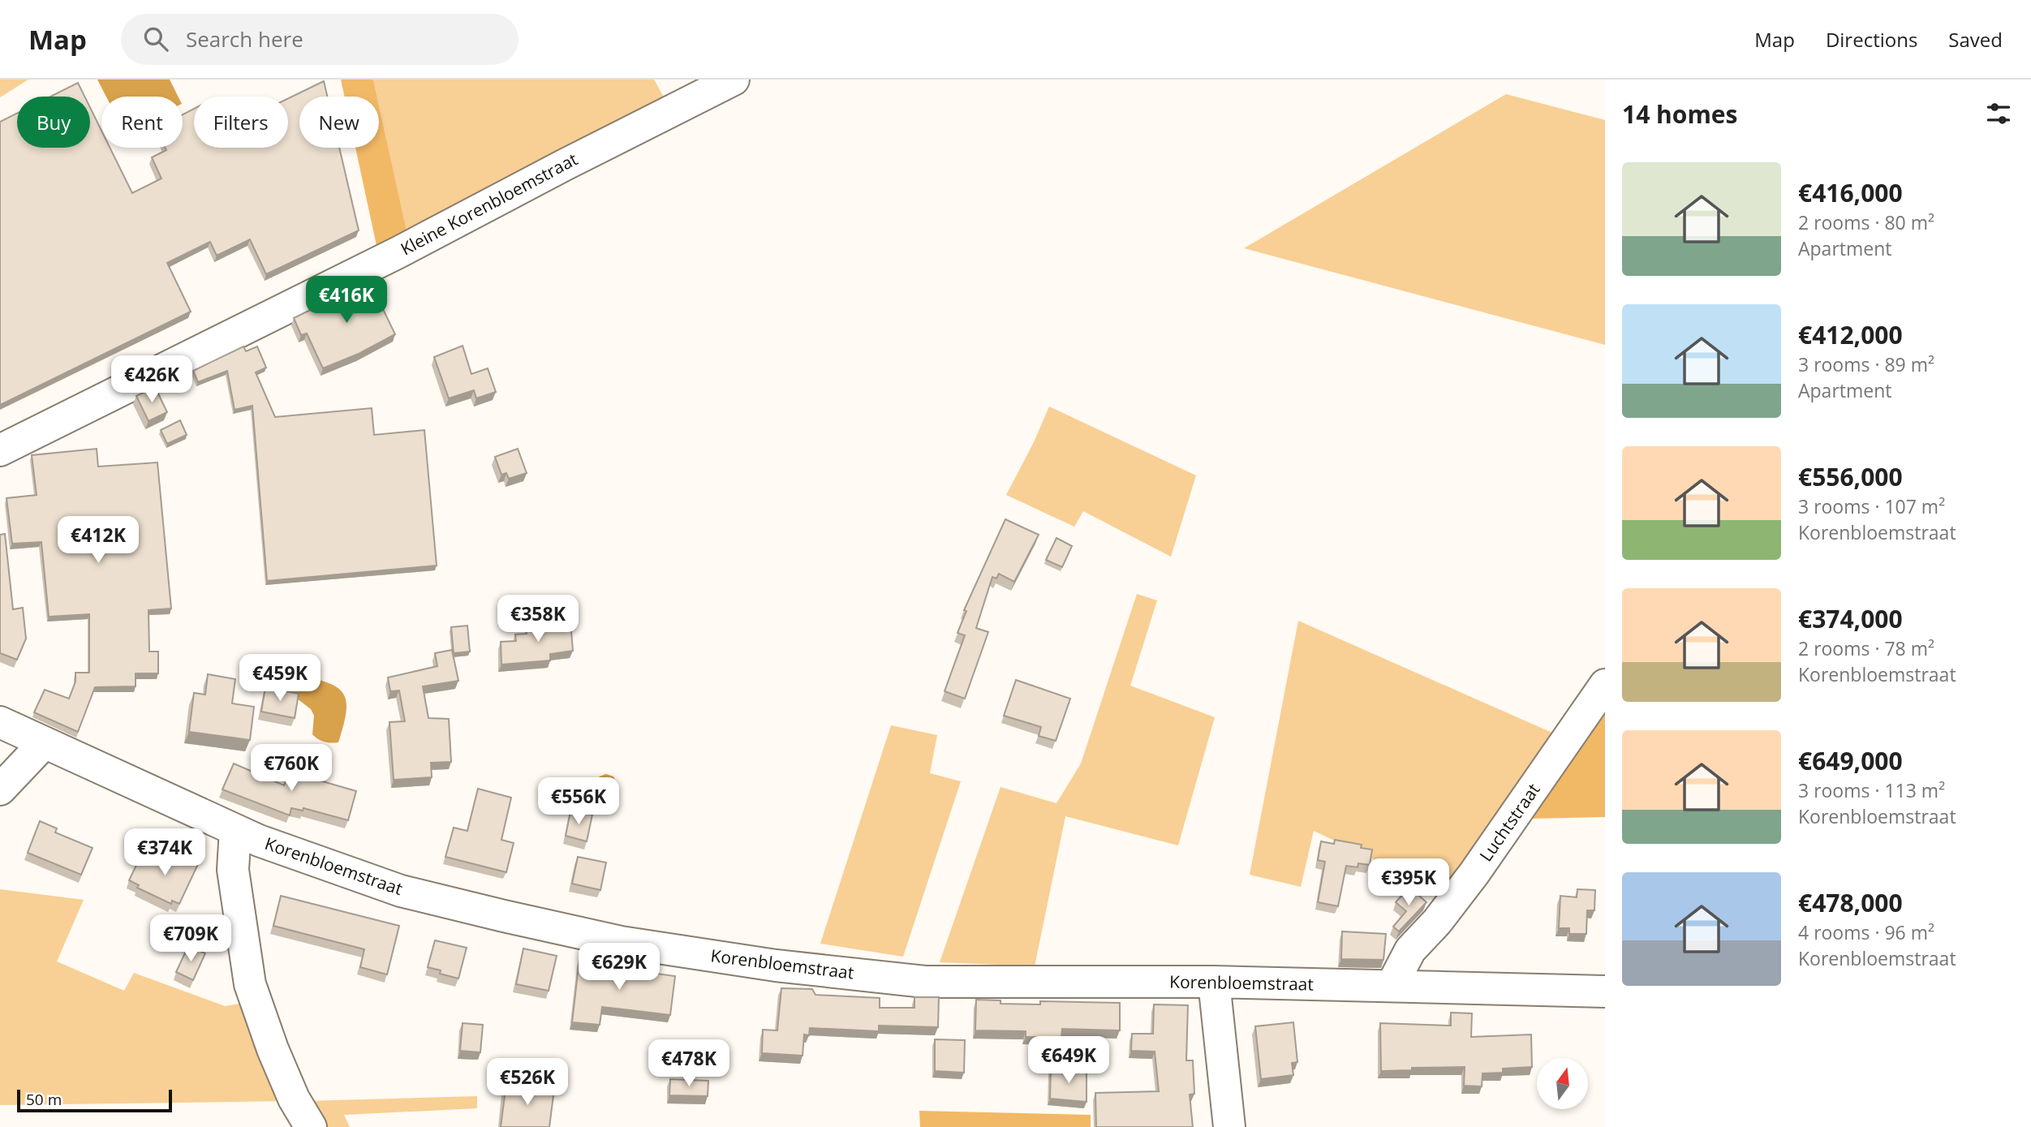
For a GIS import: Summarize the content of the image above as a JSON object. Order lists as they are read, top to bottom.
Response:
{
  "streets": {
    "street": ["Kleine Korenbloemstraat", "Luchtstraat", "Korenbloemstraat"]
  },
  "crossings": [
    ["Luchtstraat", "Korenbloemstraat"]
  ],
  "scale_bar": "50 m",
  "north": "top",
  "page": {
    "header": "Map",
    "search": "Search here",
    "nav": ["Map", "Directions", "Saved"],
    "heading": "14 homes",
    "chip": [
      "Buy",
      "Rent",
      "Filters",
      "New"
    ],
    "list": [
      {
        "name": "€416,000",
        "note": "2 rooms · 80 m² · Apartment"
      },
      {
        "name": "€412,000",
        "note": "3 rooms · 89 m² · Apartment"
      },
      {
        "name": "€556,000",
        "note": "3 rooms · 107 m² · Korenbloemstraat"
      },
      {
        "name": "€374,000",
        "note": "2 rooms · 78 m² · Korenbloemstraat"
      },
      {
        "name": "€649,000",
        "note": "3 rooms · 113 m² · Korenbloemstraat"
      },
      {
        "name": "€478,000",
        "note": "4 rooms · 96 m² · Korenbloemstraat"
      }
    ],
    "price": [
      "€416K",
      "€426K",
      "€412K",
      "€358K",
      "€459K",
      "€760K",
      "€556K",
      "€374K",
      "€395K",
      "€709K",
      "€629K",
      "€649K",
      "€478K",
      "€526K"
    ],
    "scale": "50 m"
  }
}
